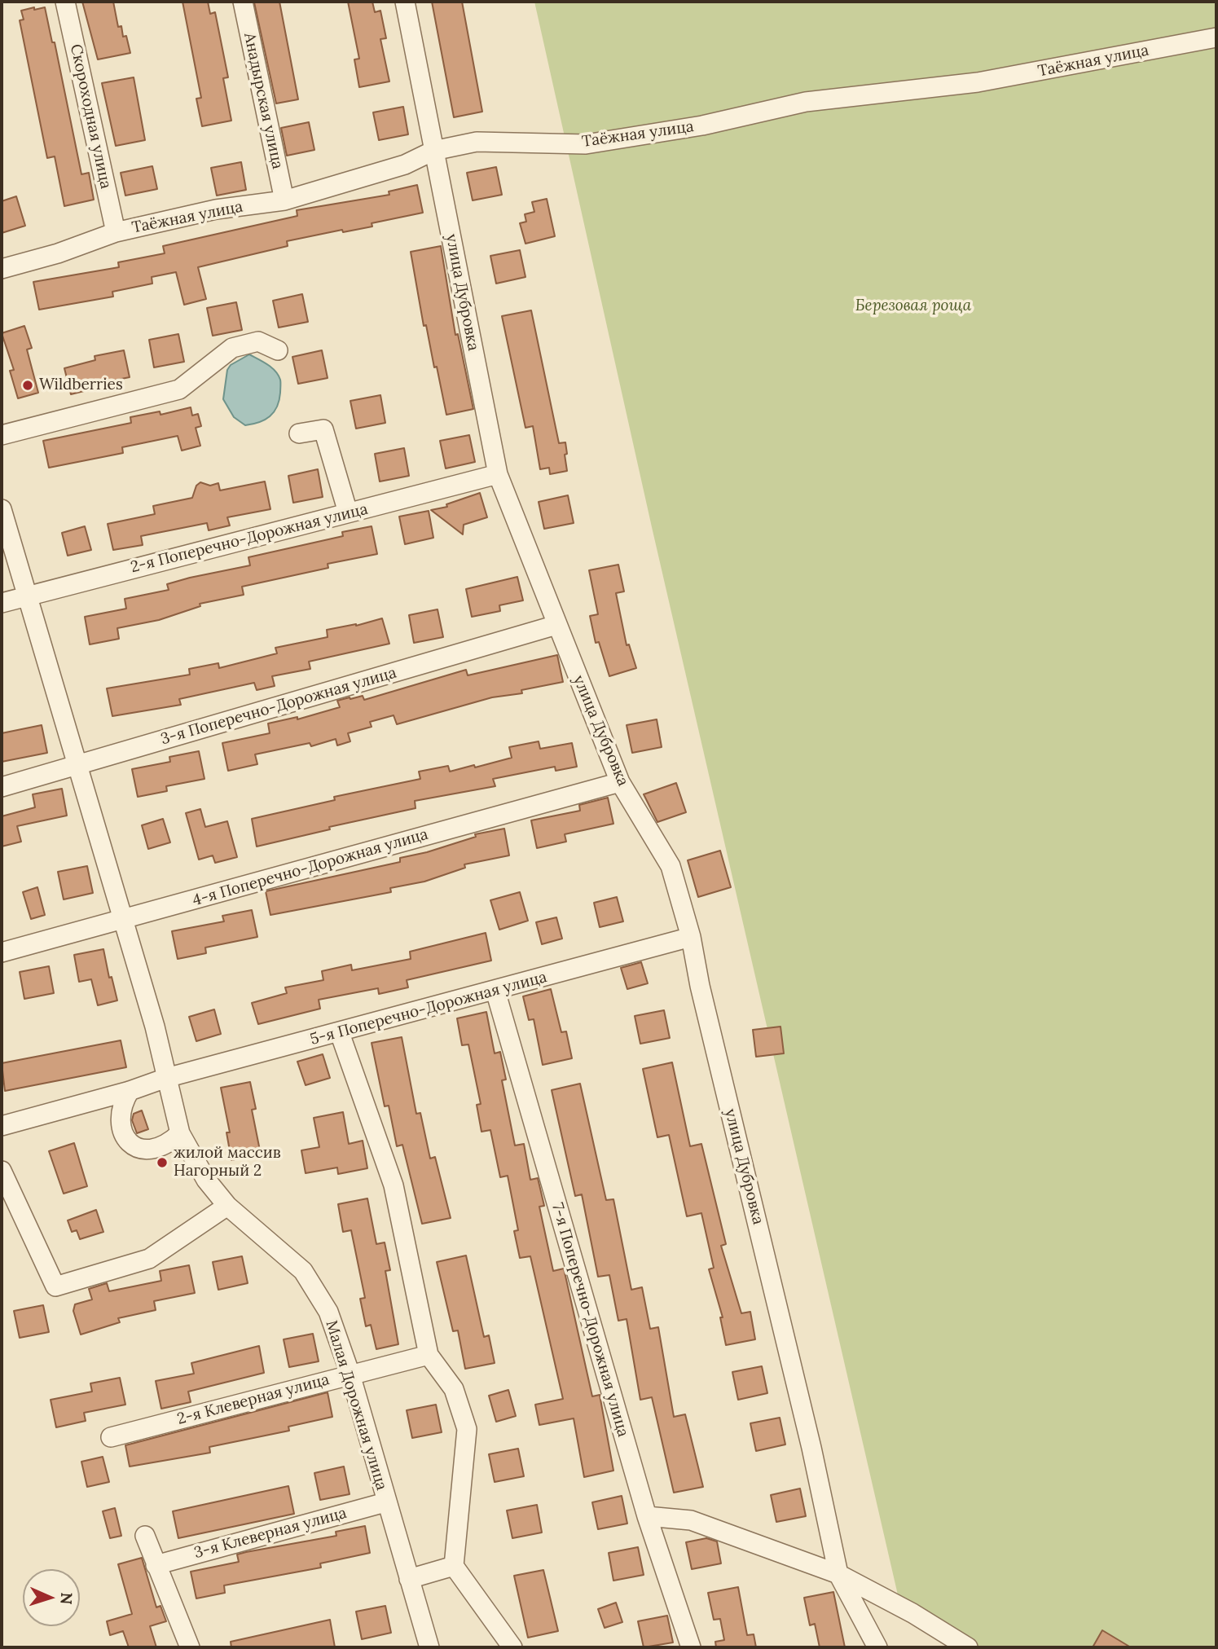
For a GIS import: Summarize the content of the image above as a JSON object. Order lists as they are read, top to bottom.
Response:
{
  "streets": {
    "street": [
      "Таёжная улица",
      "Анадырская улица",
      "Скороходная улица",
      "улица Дубровка",
      "2-я Поперечно-Дорожная улица",
      "3-я Поперечно-Дорожная улица",
      "4-я Поперечно-Дорожная улица",
      "5-я Поперечно-Дорожная улица",
      "7-я Поперечно-Дорожная улица",
      "2-я Клеверная улица",
      "Малая Дорожная улица",
      "3-я Клеверная улица"
    ]
  },
  "crossings": [
    ["Таёжная улица", "Анадырская улица"],
    ["Таёжная улица", "Скороходная улица"],
    ["Таёжная улица", "улица Дубровка"],
    ["улица Дубровка", "2-я Поперечно-Дорожная улица"],
    ["улица Дубровка", "3-я Поперечно-Дорожная улица"],
    ["улица Дубровка", "4-я Поперечно-Дорожная улица"],
    ["улица Дубровка", "5-я Поперечно-Дорожная улица"],
    ["2-я Поперечно-Дорожная улица", "Малая Дорожная улица"],
    ["3-я Поперечно-Дорожная улица", "Малая Дорожная улица"],
    ["4-я Поперечно-Дорожная улица", "Малая Дорожная улица"],
    ["5-я Поперечно-Дорожная улица", "7-я Поперечно-Дорожная улица"],
    ["5-я Поперечно-Дорожная улица", "Малая Дорожная улица"],
    ["2-я Клеверная улица", "Малая Дорожная улица"],
    ["Малая Дорожная улица", "3-я Клеверная улица"]
  ],
  "parks": ["Березовая роща"],
  "places": ["Wildberries", "жилой массив Нагорный 2"],
  "north": "right"
}
